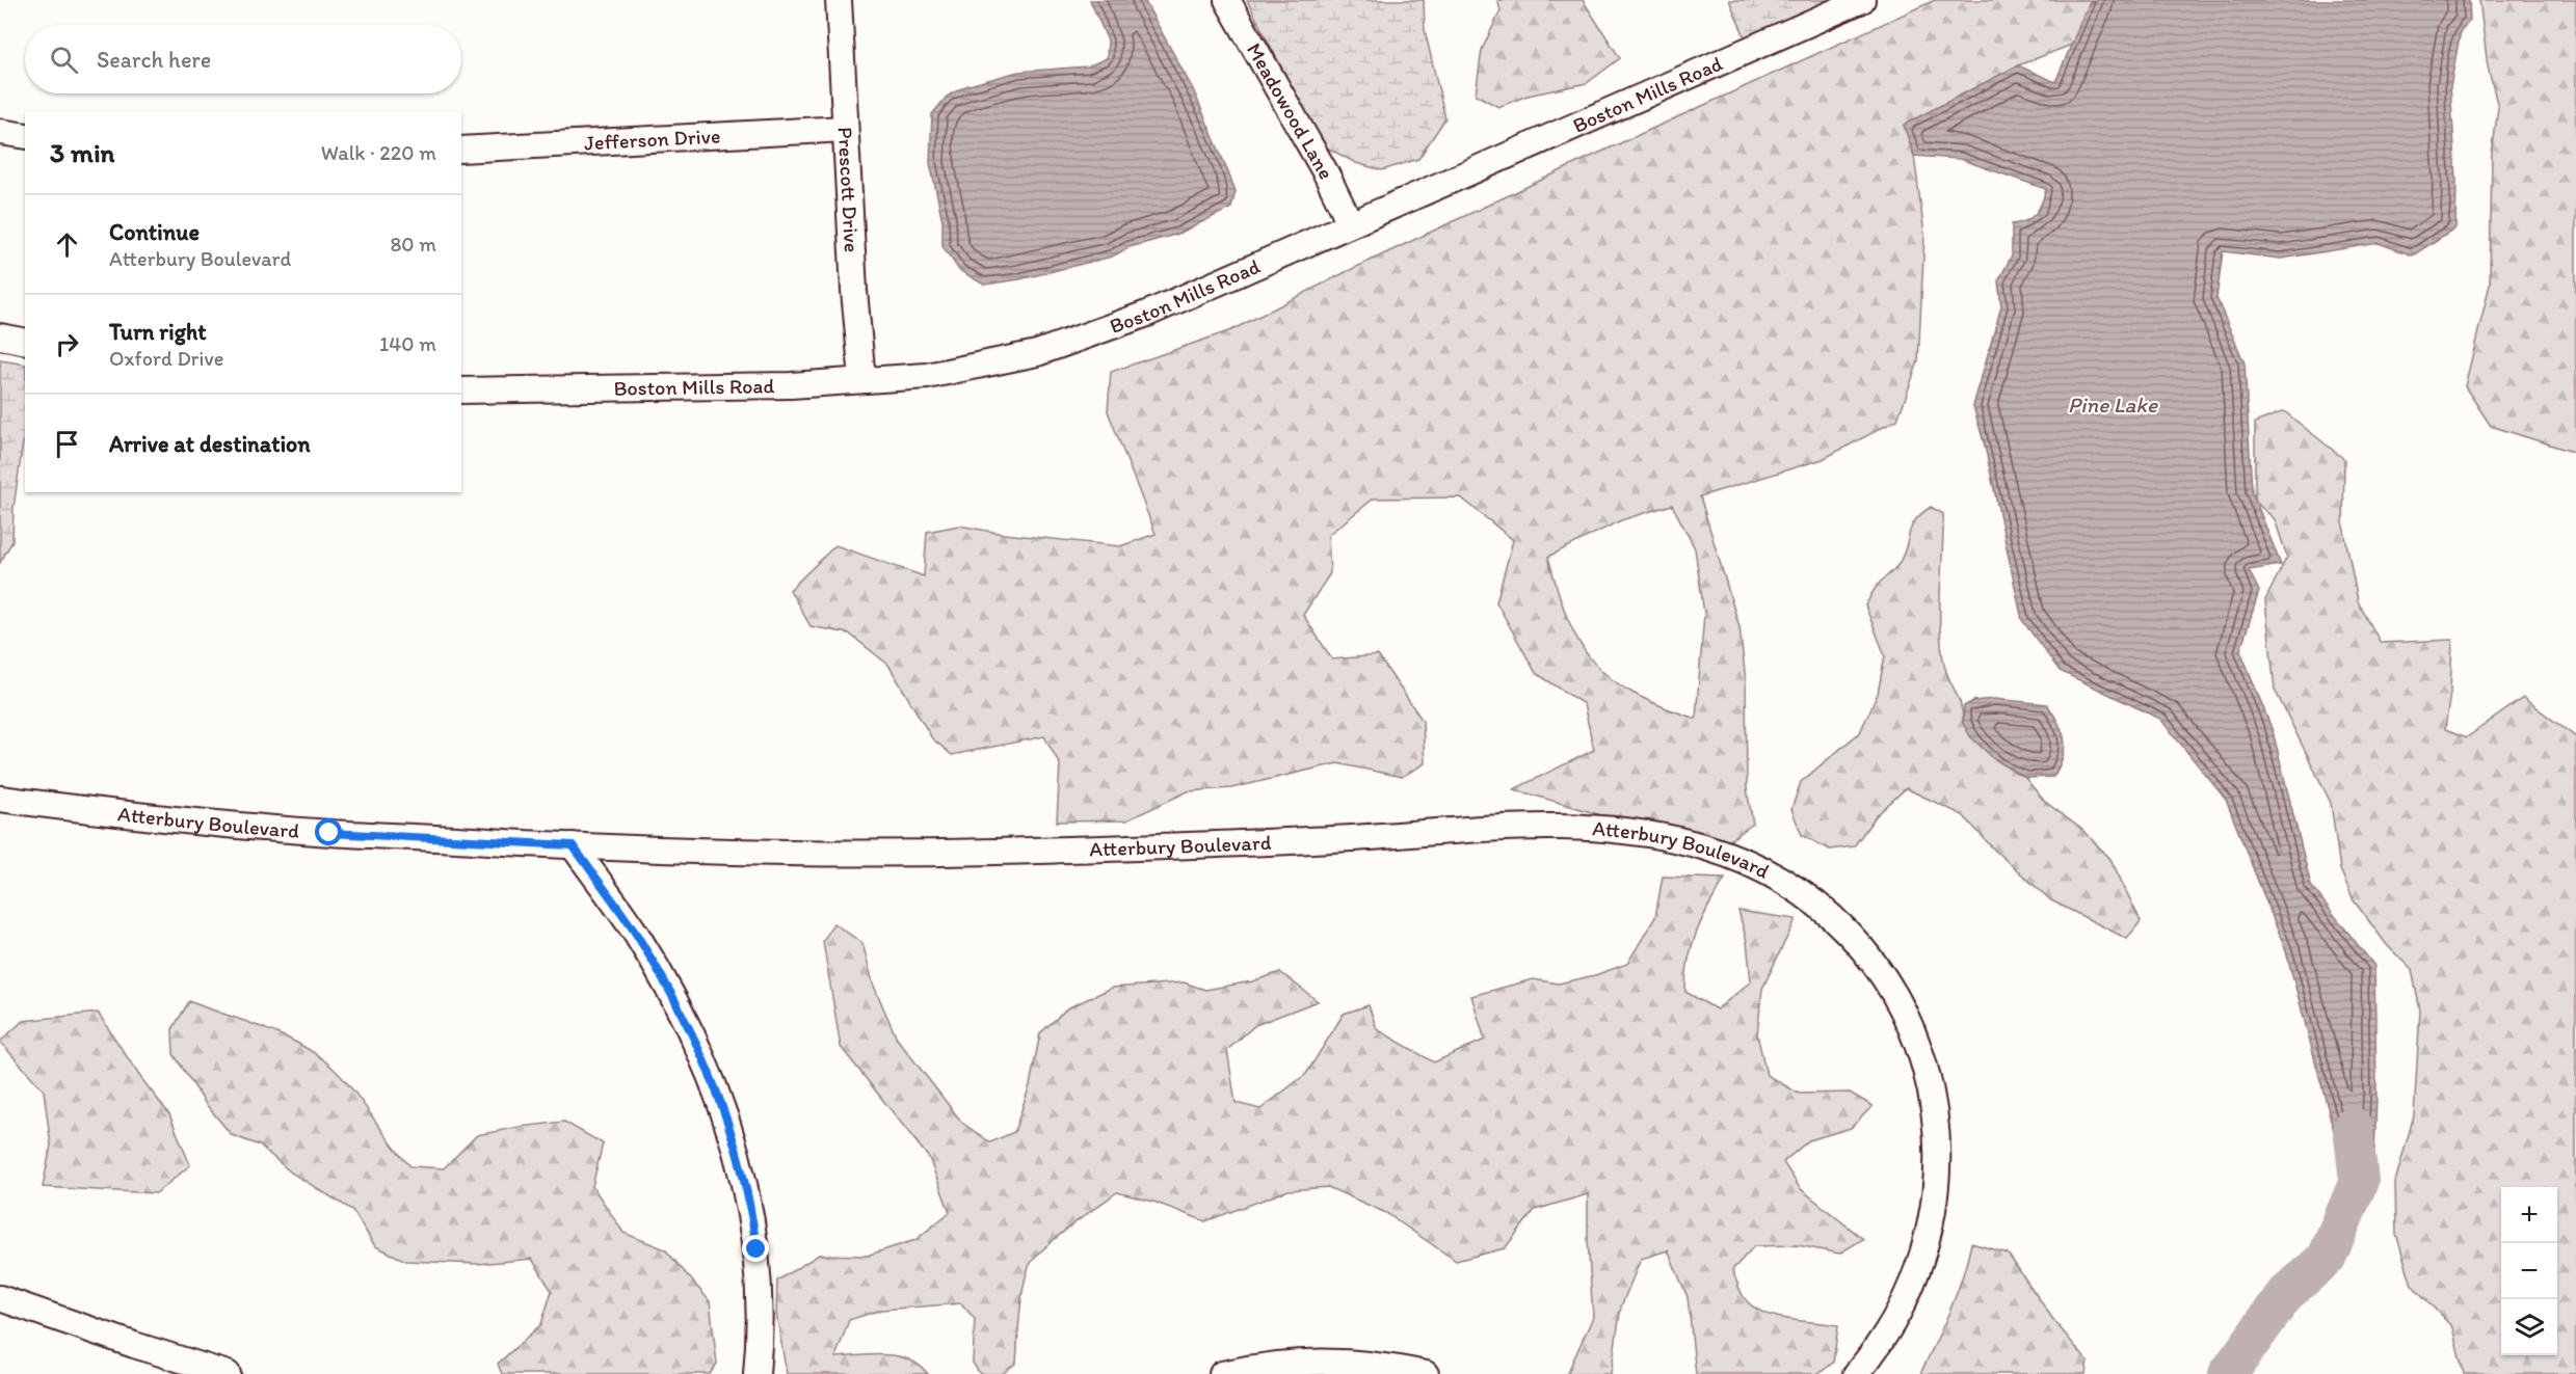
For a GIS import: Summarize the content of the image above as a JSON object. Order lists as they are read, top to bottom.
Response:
{
  "streets": {
    "street": [
      "Boston Mills Road",
      "Meadowood Lane",
      "Jefferson Drive",
      "Prescott Drive",
      "Atterbury Boulevard"
    ]
  },
  "crossings": [
    ["Boston Mills Road", "Meadowood Lane"],
    ["Boston Mills Road", "Prescott Drive"],
    ["Jefferson Drive", "Prescott Drive"]
  ],
  "water": ["Pine Lake"],
  "page": {
    "search": "Search here",
    "heading": ["3 min", "Walk · 220 m"],
    "list": [
      ["Continue", "Atterbury Boulevard", "80 m"],
      ["Turn right", "Oxford Drive", "140 m"],
      "Arrive at destination"
    ],
    "map_buttons": ["+", "−"]
  }
}
